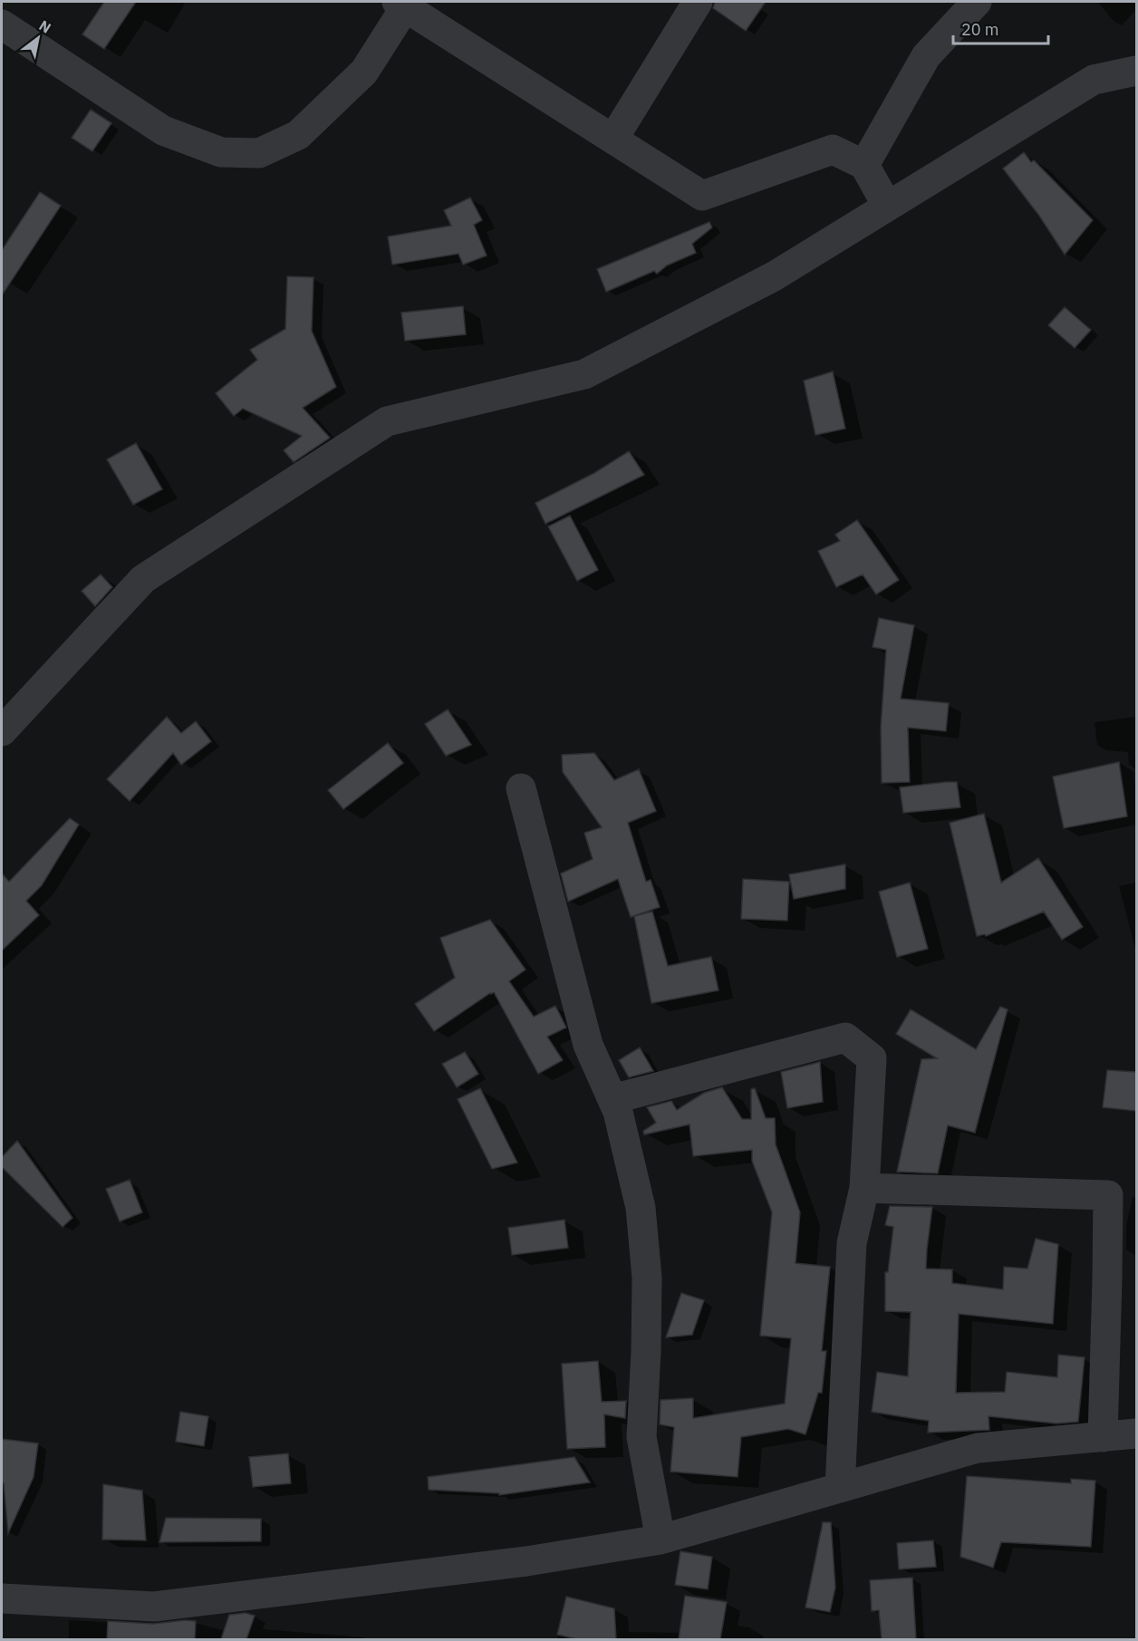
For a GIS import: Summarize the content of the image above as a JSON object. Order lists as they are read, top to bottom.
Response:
{
  "scale_bar": "20 m",
  "north": "top right"
}
